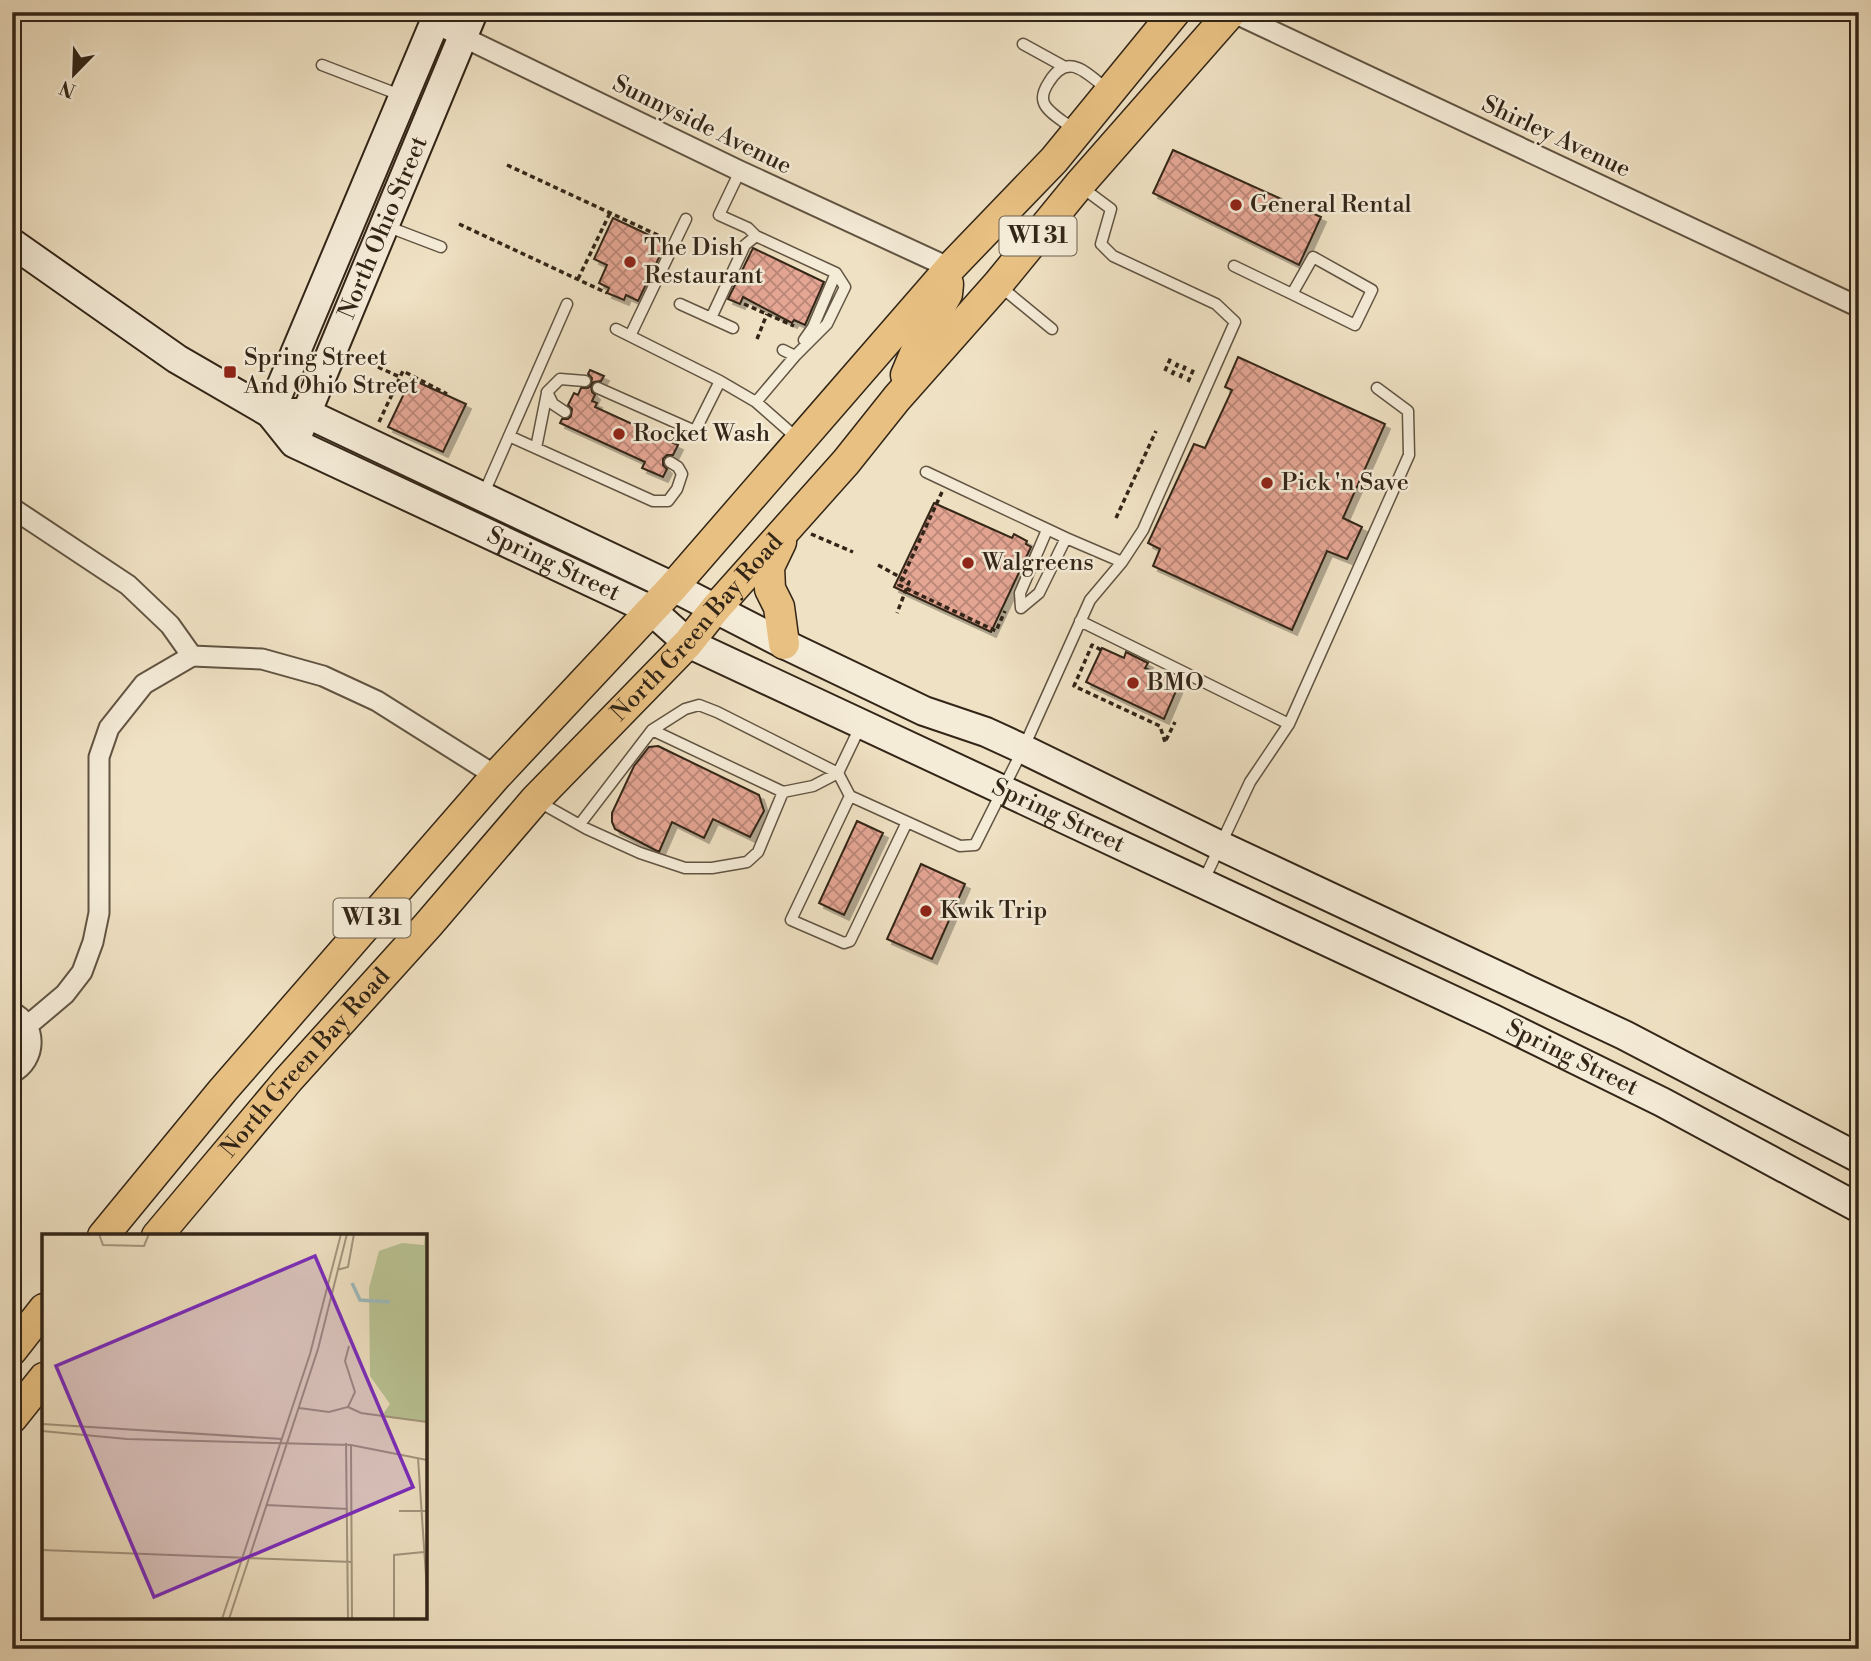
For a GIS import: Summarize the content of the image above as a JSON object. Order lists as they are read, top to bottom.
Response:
{
  "streets": {
    "main road": [
      "North Ohio Street",
      "WI 31",
      "Spring Street",
      "North Green Bay Road"
    ],
    "street": ["Sunnyside Avenue", "Shirley Avenue"]
  },
  "crossings": [
    ["Sunnyside Avenue", "North Ohio Street"],
    ["Sunnyside Avenue", "North Green Bay Road"],
    ["Shirley Avenue", "North Green Bay Road"],
    ["North Ohio Street", "Spring Street"],
    ["Spring Street", "North Green Bay Road"]
  ],
  "places": {
    "other": [
      "General Rental",
      "The Dish Restaurant",
      "Rocket Wash",
      "Pick 'n Save",
      "Walgreens",
      "BMO",
      "Kwik Trip"
    ],
    "transit": ["Spring Street And Ohio Street"]
  },
  "north": "bottom left"
}
